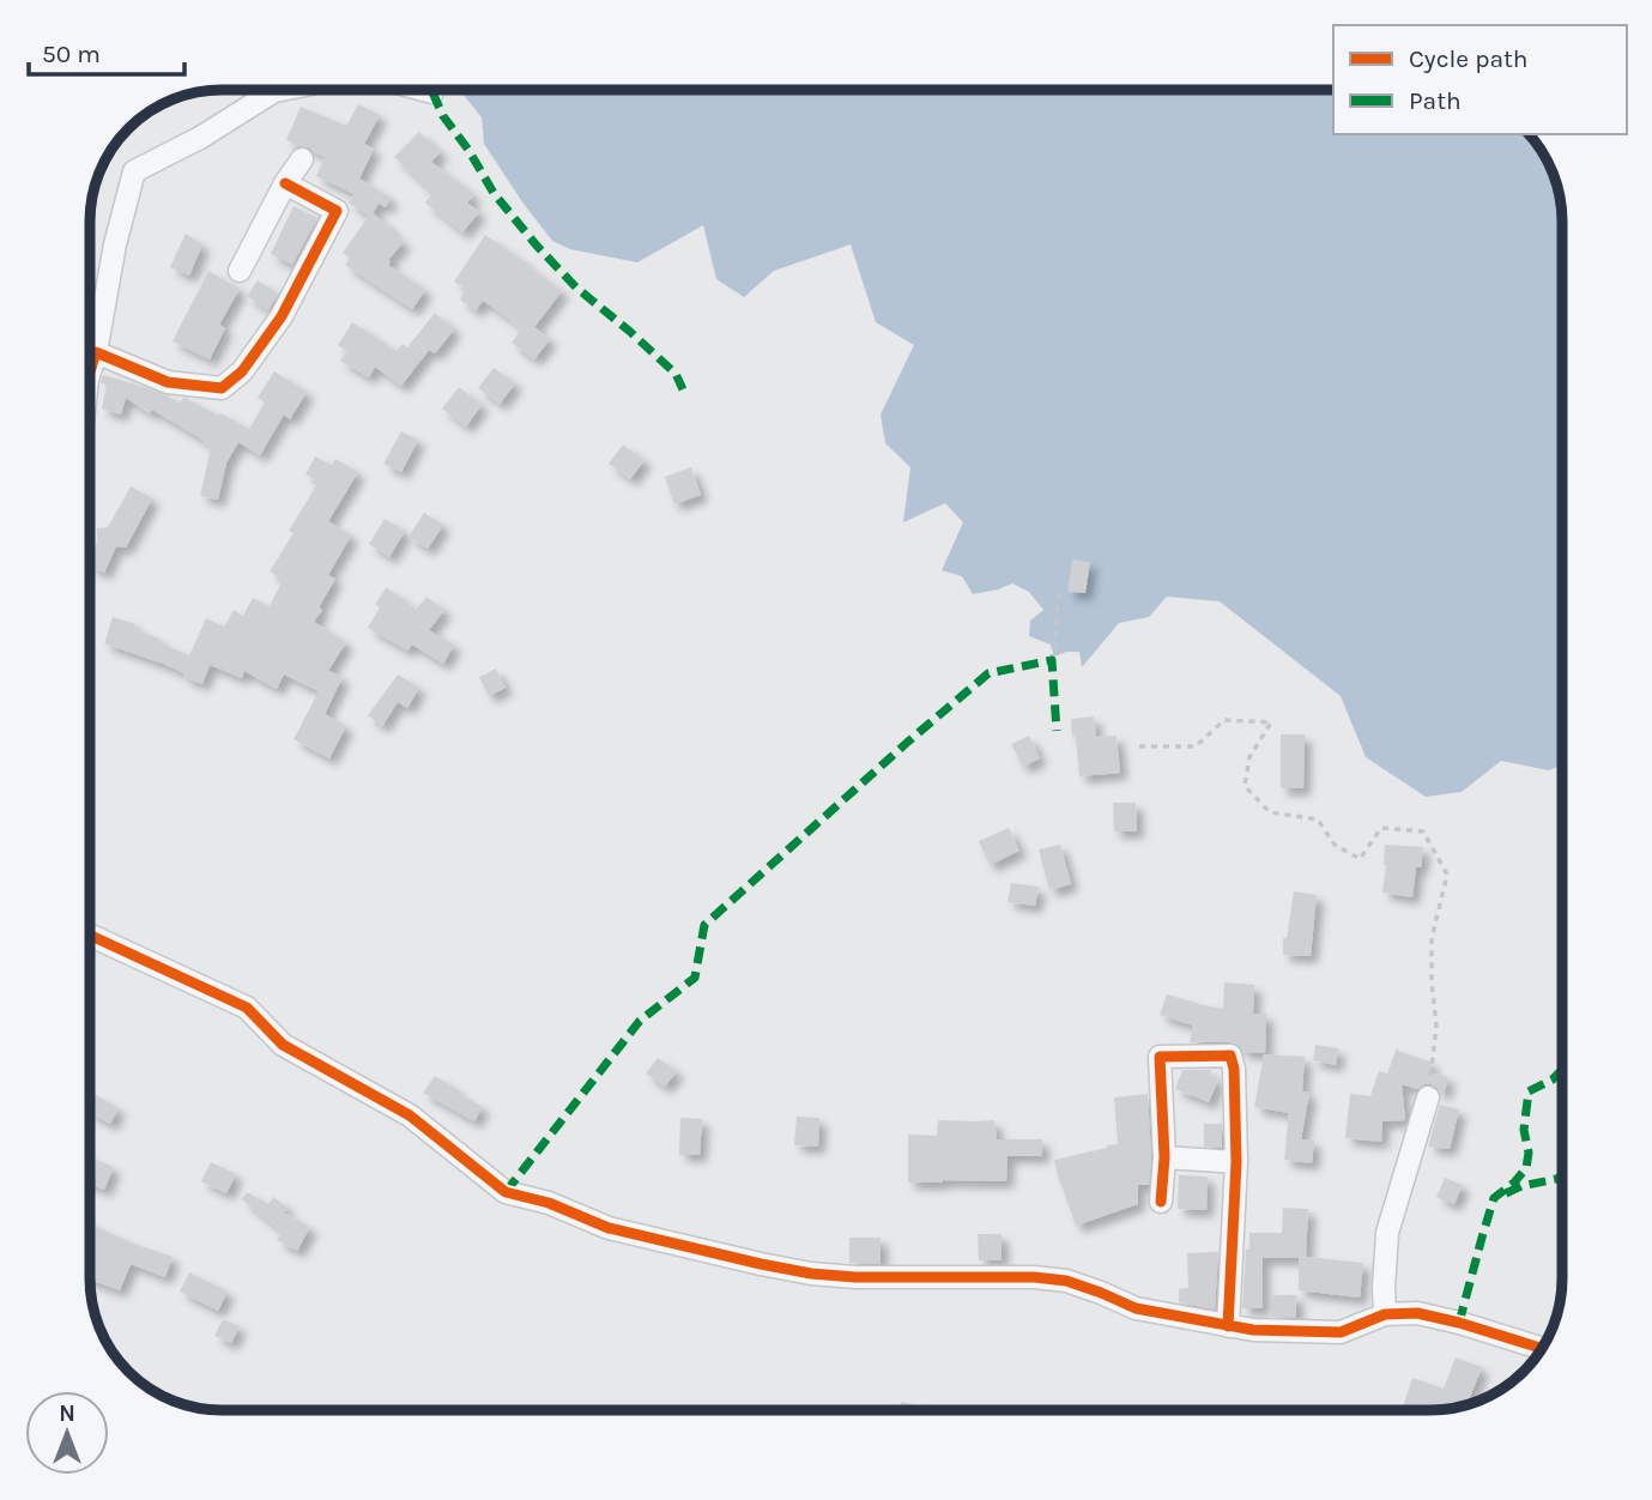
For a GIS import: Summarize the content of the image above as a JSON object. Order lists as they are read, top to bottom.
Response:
{
  "legend": ["Cycle path", "Path"],
  "scale_bar": "50 m",
  "north": "top"
}
